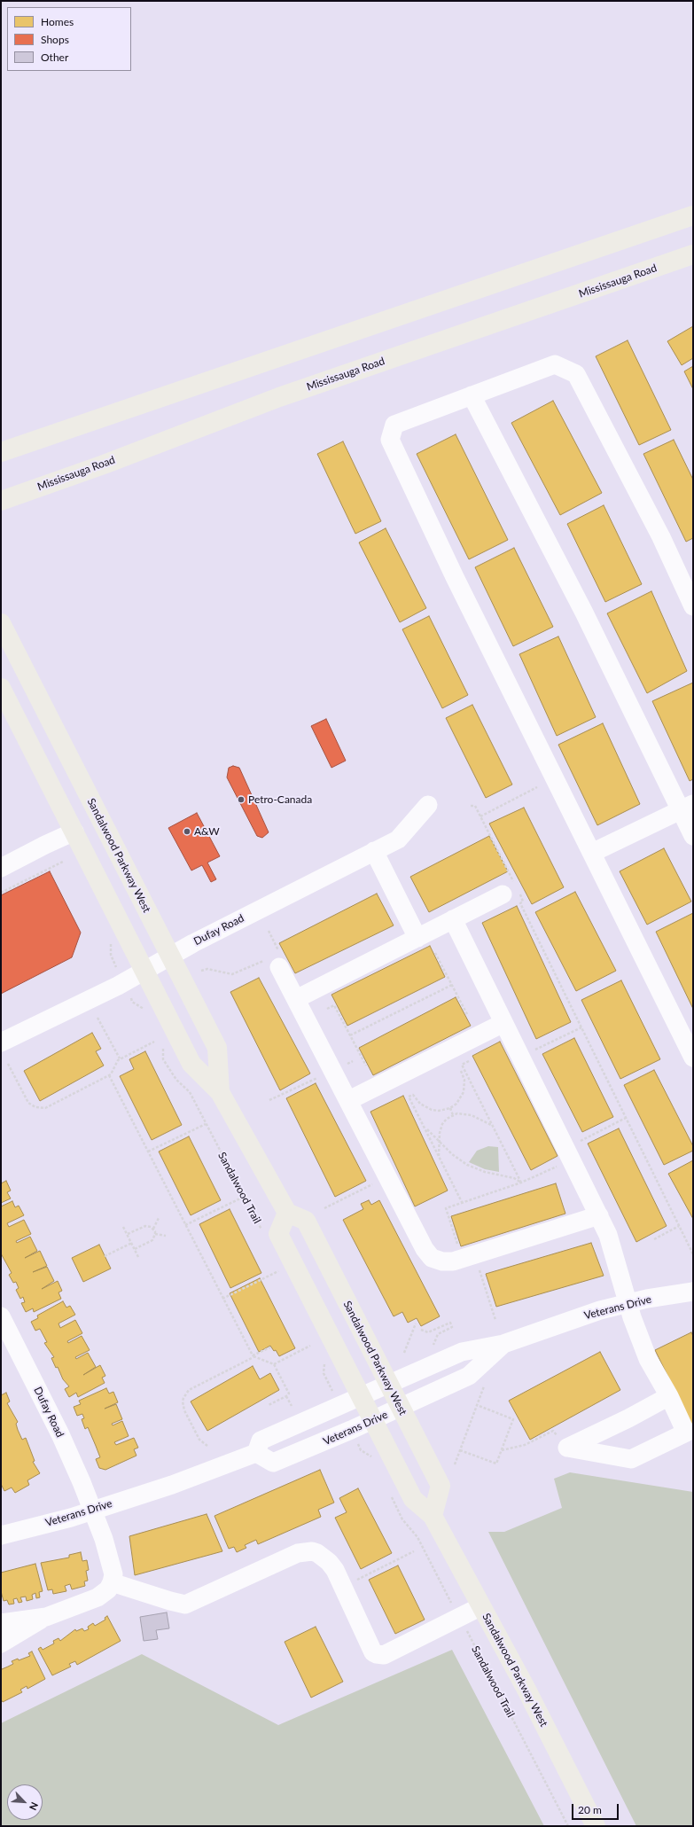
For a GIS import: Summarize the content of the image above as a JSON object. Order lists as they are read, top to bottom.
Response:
{
  "streets": {
    "main road": ["Mississauga Road", "Sandalwood Parkway West"],
    "street": ["Dufay Road", "Veterans Drive"],
    "path": ["Sandalwood Trail"]
  },
  "crossings": [
    ["Sandalwood Parkway West", "Dufay Road"],
    ["Sandalwood Parkway West", "Veterans Drive"],
    ["Dufay Road", "Veterans Drive"]
  ],
  "places": ["Petro-Canada", "A&W"],
  "legend": ["Homes", "Shops", "Other"],
  "scale_bar": "20 m",
  "north": "bottom right"
}
